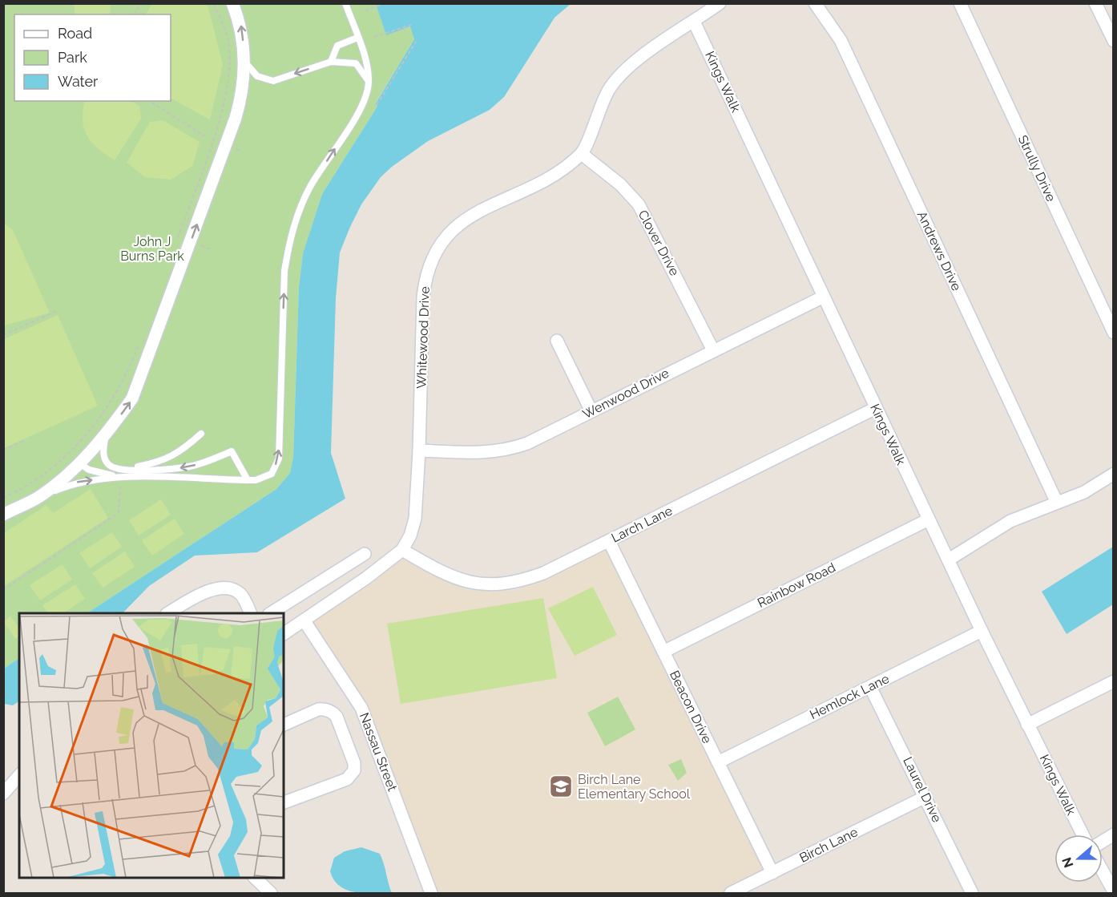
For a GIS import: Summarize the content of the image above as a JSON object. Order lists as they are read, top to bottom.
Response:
{
  "streets": {
    "street": [
      "Kings Walk",
      "Strully Drive",
      "Clover Drive",
      "Andrews Drive",
      "Whitewood Drive",
      "Wenwood Drive",
      "Larch Lane",
      "Rainbow Road",
      "Hemlock Lane",
      "Beacon Drive",
      "Nassau Street",
      "Laurel Drive",
      "Birch Lane"
    ]
  },
  "crossings": [
    ["Kings Walk", "Wenwood Drive"],
    ["Kings Walk", "Larch Lane"],
    ["Kings Walk", "Rainbow Road"],
    ["Kings Walk", "Hemlock Lane"],
    ["Clover Drive", "Whitewood Drive"],
    ["Clover Drive", "Wenwood Drive"],
    ["Whitewood Drive", "Wenwood Drive"],
    ["Whitewood Drive", "Larch Lane"],
    ["Whitewood Drive", "Nassau Street"],
    ["Larch Lane", "Beacon Drive"],
    ["Rainbow Road", "Beacon Drive"],
    ["Hemlock Lane", "Beacon Drive"],
    ["Hemlock Lane", "Laurel Drive"],
    ["Beacon Drive", "Birch Lane"],
    ["Laurel Drive", "Birch Lane"]
  ],
  "parks": ["John J Burns Park"],
  "places": {
    "school or university": ["Birch Lane Elementary School"]
  },
  "legend": ["Road", "Park", "Water"],
  "north": "left"
}
